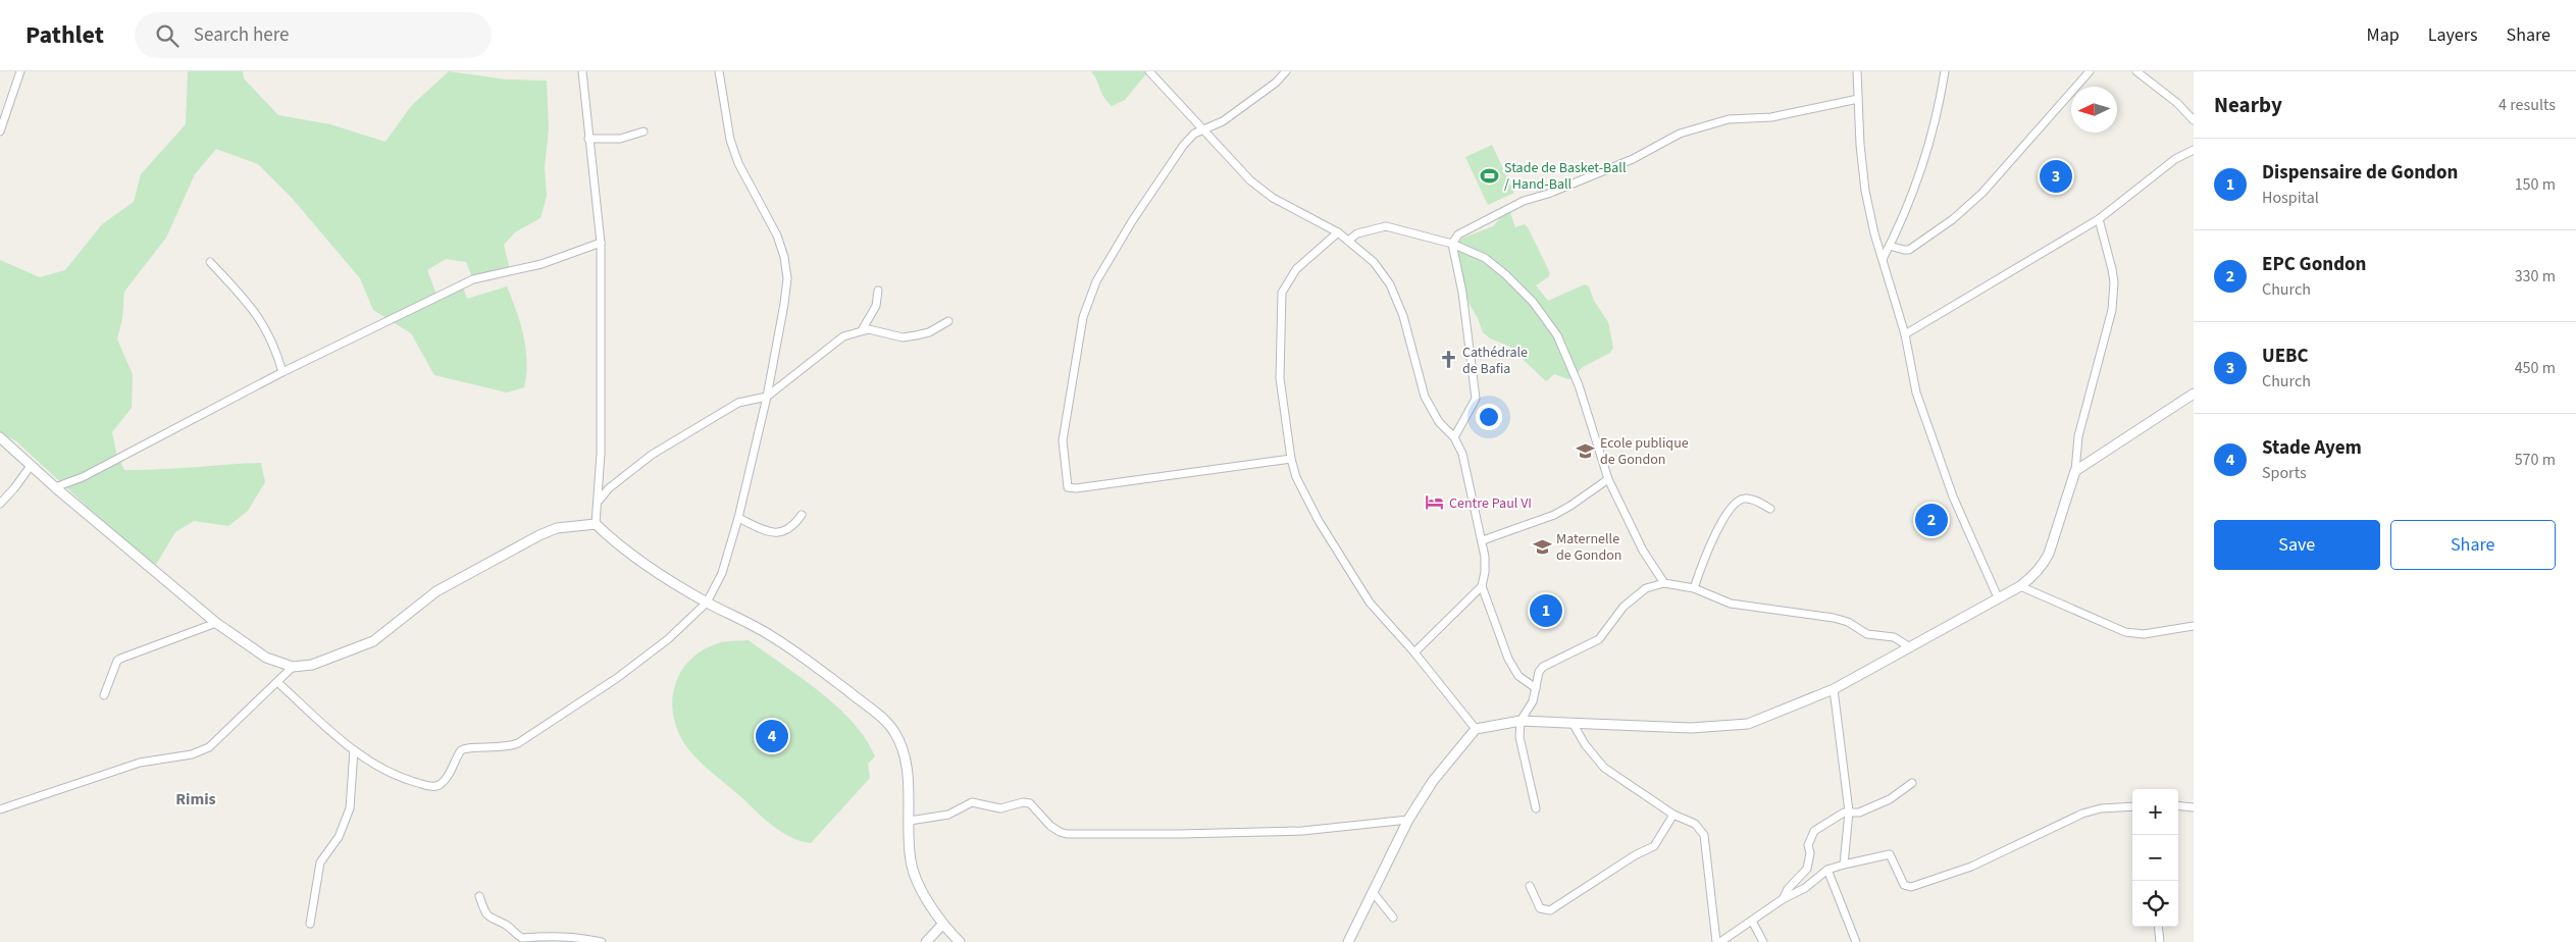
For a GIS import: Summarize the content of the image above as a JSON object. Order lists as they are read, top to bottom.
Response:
{
  "districts": ["Rimis"],
  "places": {
    "sports": ["Stade de Basket-Ball / Hand-Ball"],
    "church": ["Cathédrale de Bafia"],
    "school or university": ["Ecole publique de Gondon", "Maternelle de Gondon"],
    "hotel": ["Centre Paul VI"]
  },
  "north": "left",
  "page": {
    "header": "Pathlet",
    "search": "Search here",
    "nav": ["Map", "Layers", "Share"],
    "heading": ["Nearby", "4 results"],
    "list": [
      {
        "mark": "1",
        "name": "Dispensaire de Gondon",
        "note": "Hospital",
        "value": "150 m"
      },
      {
        "mark": "2",
        "name": "EPC Gondon",
        "note": "Church",
        "value": "330 m"
      },
      {
        "mark": "3",
        "name": "UEBC",
        "note": "Church",
        "value": "450 m"
      },
      {
        "mark": "4",
        "name": "Stade Ayem",
        "note": "Sports",
        "value": "570 m"
      }
    ],
    "pins": [
      "3",
      "2",
      "1",
      "4"
    ],
    "buttons": ["Save", "Share"],
    "map_buttons": ["+", "−"]
  }
}
